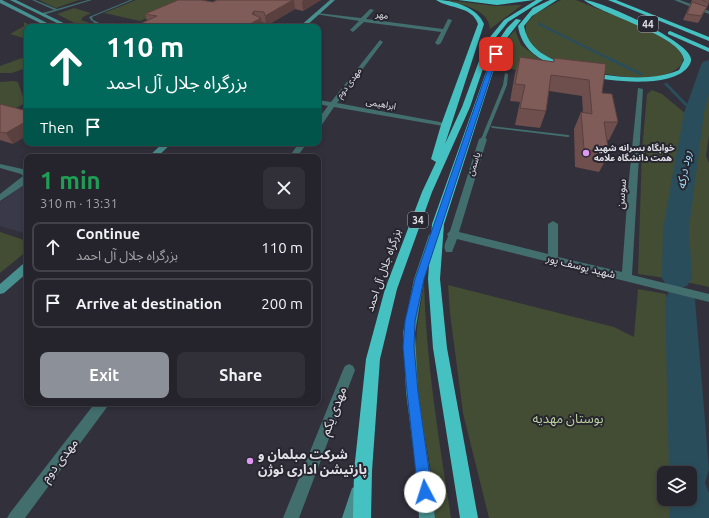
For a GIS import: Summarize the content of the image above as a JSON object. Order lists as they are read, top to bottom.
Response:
{
  "streets": {
    "highway": ["44", "34", "بزرگراه جلال آل احمد"],
    "street": [
      "مهر",
      "مهدی دوم",
      "ابراهیمی",
      "یاسمن",
      "سوسن",
      "شهید یوسف پور",
      "مهدی یکم"
    ]
  },
  "crossings": [
    ["مهدی دوم", "ابراهیمی"],
    ["یاسمن", "شهید یوسف پور"],
    ["سوسن", "شهید یوسف پور"],
    ["34", "بزرگراه جلال آل احمد"]
  ],
  "water": ["رود درکه"],
  "parks": ["بوستان مهدیه"],
  "places": ["خوابگاه پسرانه شهید همت دانشگاه علامه", "شرکت مبلمان و پارتیشن اداری نوژن"],
  "page": {
    "turn": ["110 m", "بزرگراه جلال آل احمد"],
    "then": "Then",
    "heading": ["1 min", "310 m · 13:31"],
    "list": [
      {
        "name": "Continue",
        "note": "بزرگراه جلال آل احمد",
        "value": "110 m"
      },
      {
        "name": "Arrive at destination",
        "value": "200 m"
      }
    ],
    "buttons": ["Exit", "Share"]
  }
}
